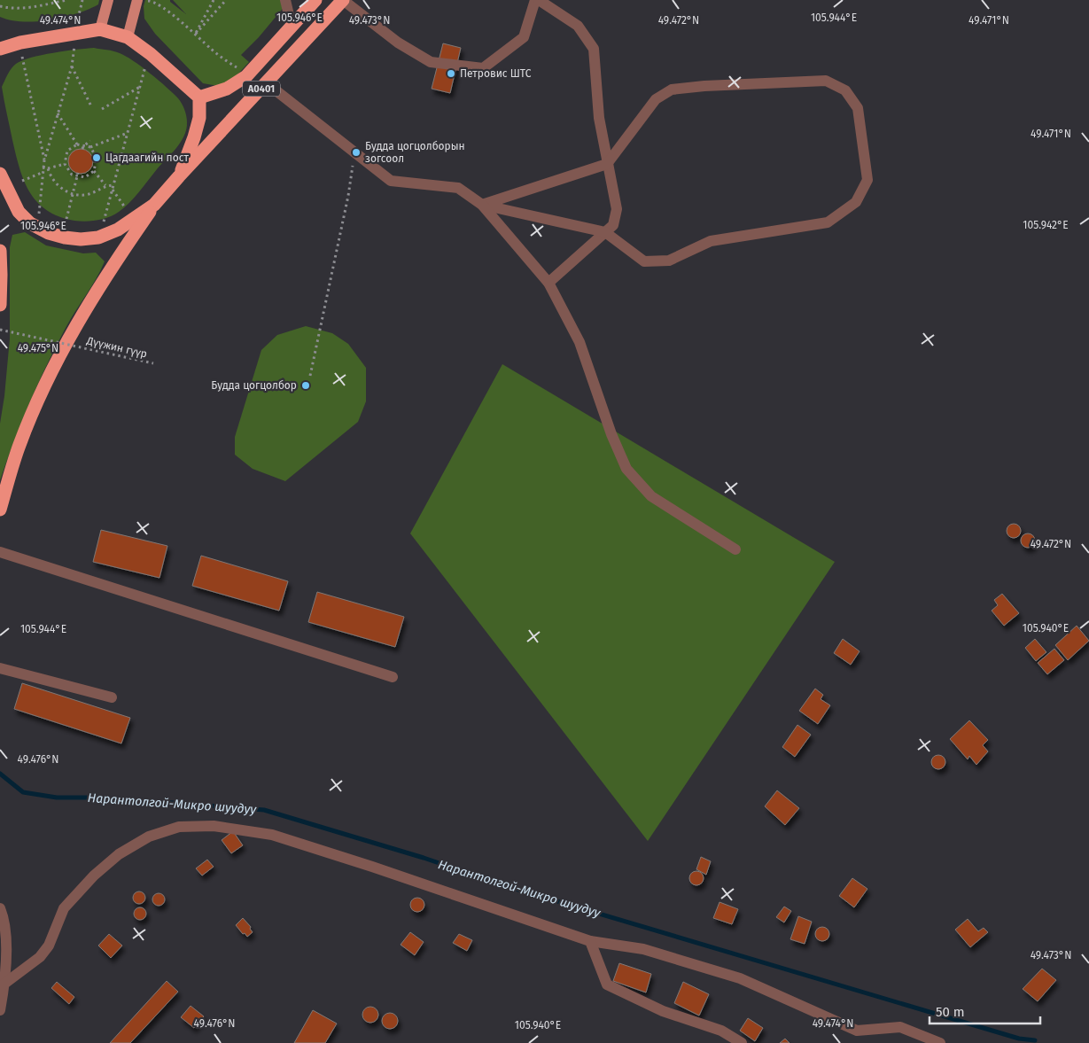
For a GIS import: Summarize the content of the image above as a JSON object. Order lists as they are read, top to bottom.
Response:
{
  "streets": {
    "highway": ["A0401"],
    "path": ["Дүүжин гүүр"]
  },
  "water": ["Нарантолгой-Микро шуудуу"],
  "places": [
    "Петровис ШТС",
    "Будда цогцолборын зогсоол",
    "Цагдаагийн пост",
    "Будда цогцолбор"
  ],
  "scale_bar": "50 m",
  "coordinates": [
    "105.946°E",
    "105.944°E",
    "49.474°N",
    "49.473°N",
    "49.472°N",
    "49.471°N",
    "105.942°E",
    "49.475°N",
    "105.940°E",
    "49.476°N"
  ]
}
